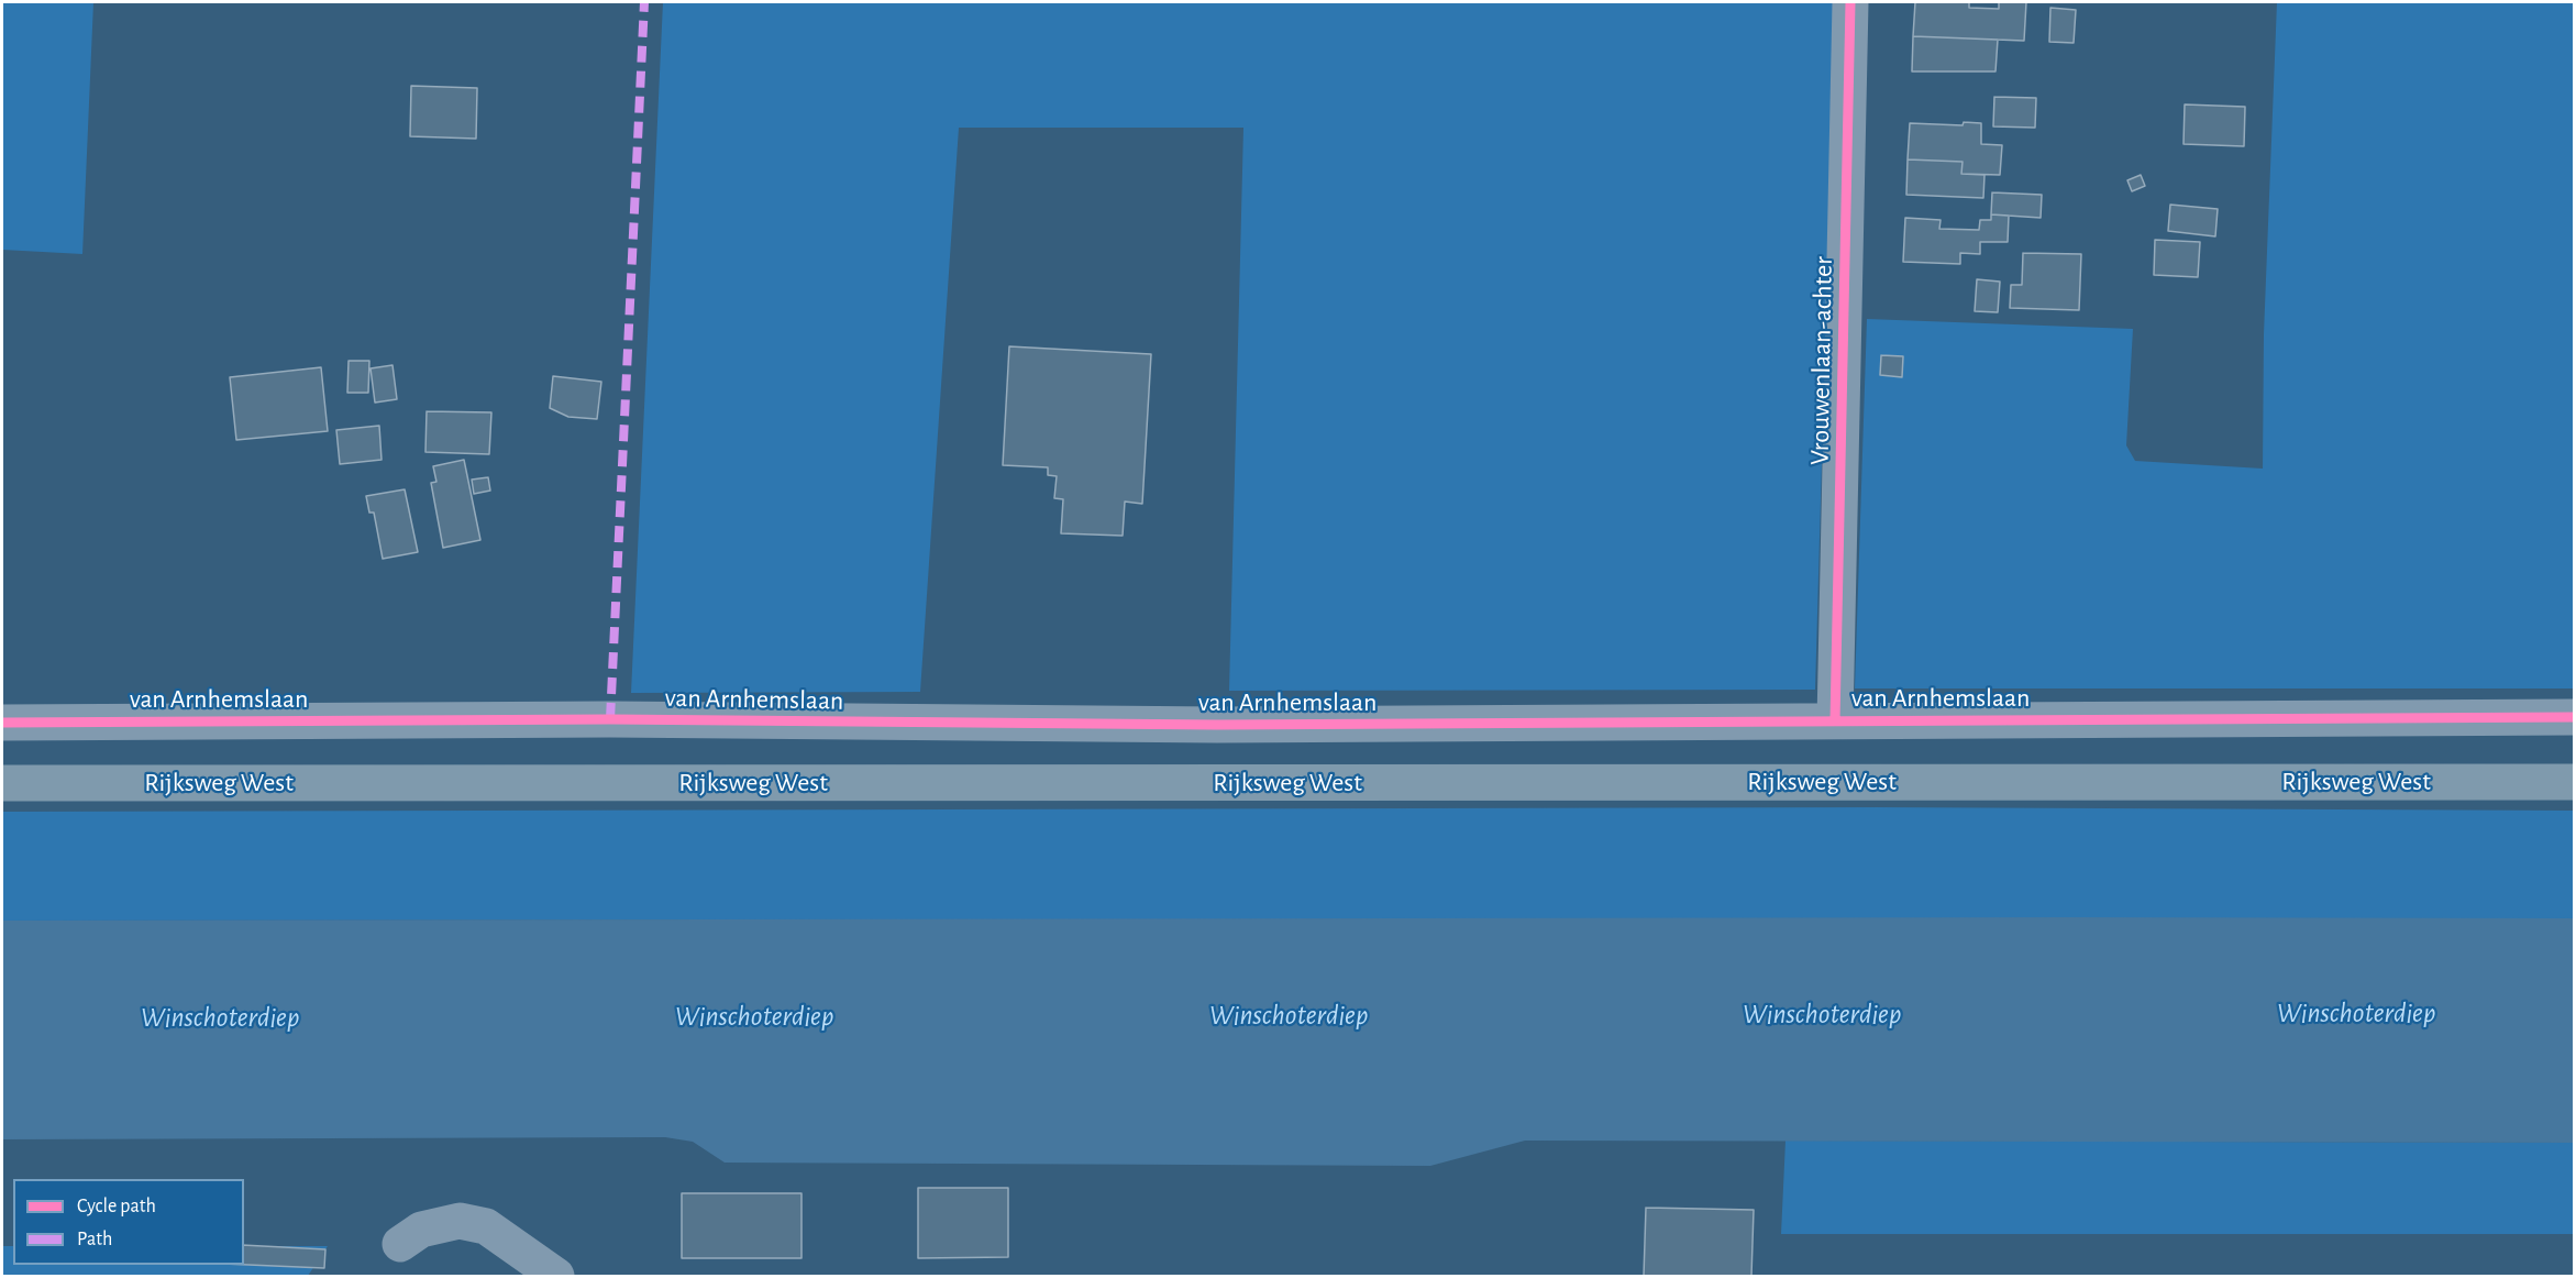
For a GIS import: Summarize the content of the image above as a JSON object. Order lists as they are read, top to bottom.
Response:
{
  "streets": {
    "main road": ["Rijksweg West"],
    "street": ["Vrouwenlaan-achter", "van Arnhemslaan"]
  },
  "crossings": [
    ["Vrouwenlaan-achter", "van Arnhemslaan"]
  ],
  "water": ["Winschoterdiep"],
  "legend": ["Cycle path", "Path"]
}
